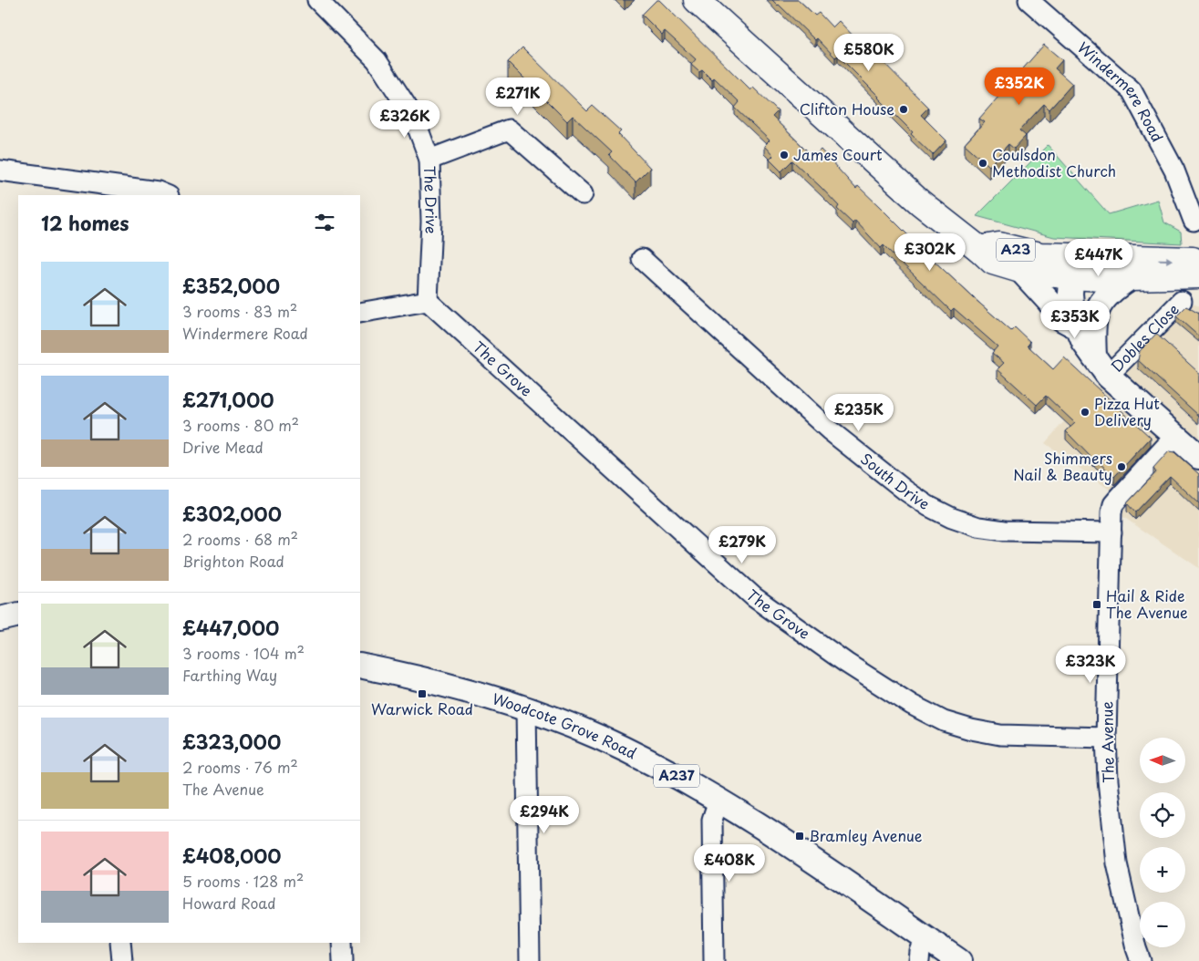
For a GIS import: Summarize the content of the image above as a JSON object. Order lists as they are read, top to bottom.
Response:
{
  "streets": {
    "highway": ["A23"],
    "main road": ["Woodcote Grove Road", "A237"],
    "street": [
      "Windermere Road",
      "The Drive",
      "Dobles Close",
      "The Grove",
      "South Drive",
      "The Avenue"
    ]
  },
  "crossings": [
    ["The Drive", "The Grove"],
    ["The Grove", "The Avenue"],
    ["South Drive", "The Avenue"]
  ],
  "places": {
    "other": [
      "Clifton House",
      "James Court",
      "Coulsdon Methodist Church",
      "Pizza Hut Delivery",
      "Shimmers Nail & Beauty"
    ],
    "transit": ["Hail & Ride The Avenue", "Warwick Road", "Bramley Avenue"]
  },
  "north": "left",
  "page": {
    "price": [
      "£580K",
      "£352K",
      "£271K",
      "£326K",
      "£302K",
      "£447K",
      "£353K",
      "£235K",
      "£279K",
      "£323K",
      "£294K",
      "£408K"
    ],
    "heading": "12 homes",
    "list": [
      {
        "name": "£352,000",
        "note": "3 rooms · 83 m² · Windermere Road"
      },
      {
        "name": "£271,000",
        "note": "3 rooms · 80 m² · Drive Mead"
      },
      {
        "name": "£302,000",
        "note": "2 rooms · 68 m² · Brighton Road"
      },
      {
        "name": "£447,000",
        "note": "3 rooms · 104 m² · Farthing Way"
      },
      {
        "name": "£323,000",
        "note": "2 rooms · 76 m² · The Avenue"
      },
      {
        "name": "£408,000",
        "note": "5 rooms · 128 m² · Howard Road"
      }
    ],
    "map_buttons": ["+", "−"]
  }
}
